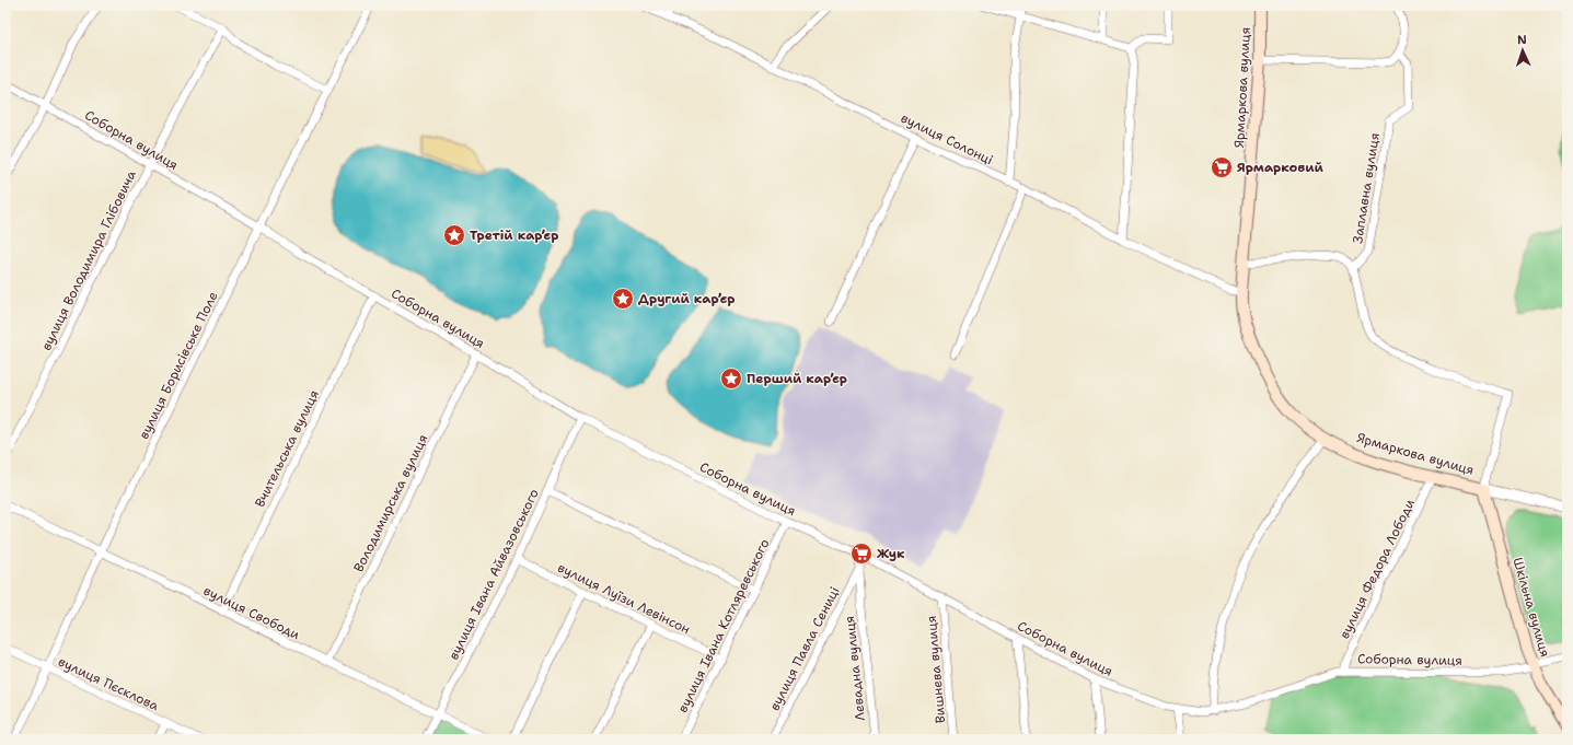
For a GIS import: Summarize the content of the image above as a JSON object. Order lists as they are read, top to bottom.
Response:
{
  "streets": {
    "main road": ["Ярмаркова вулиця", "Шкільна вулиця"],
    "street": [
      "вулиця Солонці",
      "Соборна вулиця",
      "Заплавна вулиця",
      "вулиця Володимира Глібовича",
      "вулиця Борисівське Поле",
      "Вчительська вулиця",
      "Володимирська вулиця",
      "вулиця Федора Лободи",
      "вулиця Івана Айвазовського",
      "вулиця Луїзи Левінсон",
      "вулиця Свободи",
      "вулиця Івана Котляревського",
      "вулиця Павла Сениці",
      "Левадна вулиця",
      "Вишнева вулиця",
      "вулиця Пєсклова"
    ]
  },
  "crossings": [
    ["Ярмаркова вулиця", "вулиця Солонці"],
    ["Ярмаркова вулиця", "вулиця Федора Лободи"],
    ["Ярмаркова вулиця", "Шкільна вулиця"],
    ["Соборна вулиця", "вулиця Володимира Глібовича"],
    ["Соборна вулиця", "вулиця Борисівське Поле"],
    ["Соборна вулиця", "Вчительська вулиця"],
    ["Соборна вулиця", "Володимирська вулиця"],
    ["Соборна вулиця", "вулиця Федора Лободи"],
    ["Соборна вулиця", "вулиця Івана Айвазовського"],
    ["Соборна вулиця", "Шкільна вулиця"],
    ["Соборна вулиця", "вулиця Івана Котляревського"],
    ["Соборна вулиця", "Вишнева вулиця"],
    ["вулиця Борисівське Поле", "вулиця Свободи"],
    ["вулиця Борисівське Поле", "вулиця Пєсклова"],
    ["Вчительська вулиця", "вулиця Свободи"],
    ["Володимирська вулиця", "вулиця Свободи"],
    ["вулиця Івана Айвазовського", "вулиця Луїзи Левінсон"],
    ["вулиця Івана Айвазовського", "вулиця Свободи"],
    ["вулиця Луїзи Левінсон", "вулиця Івана Котляревського"],
    ["вулиця Павла Сениці", "Левадна вулиця"]
  ],
  "places": {
    "supermarket": ["Ярмарковий", "Жук"],
    "place": ["Третій кар’єр", "Другий кар’єр", "Перший кар’єр"]
  },
  "north": "top"
}
